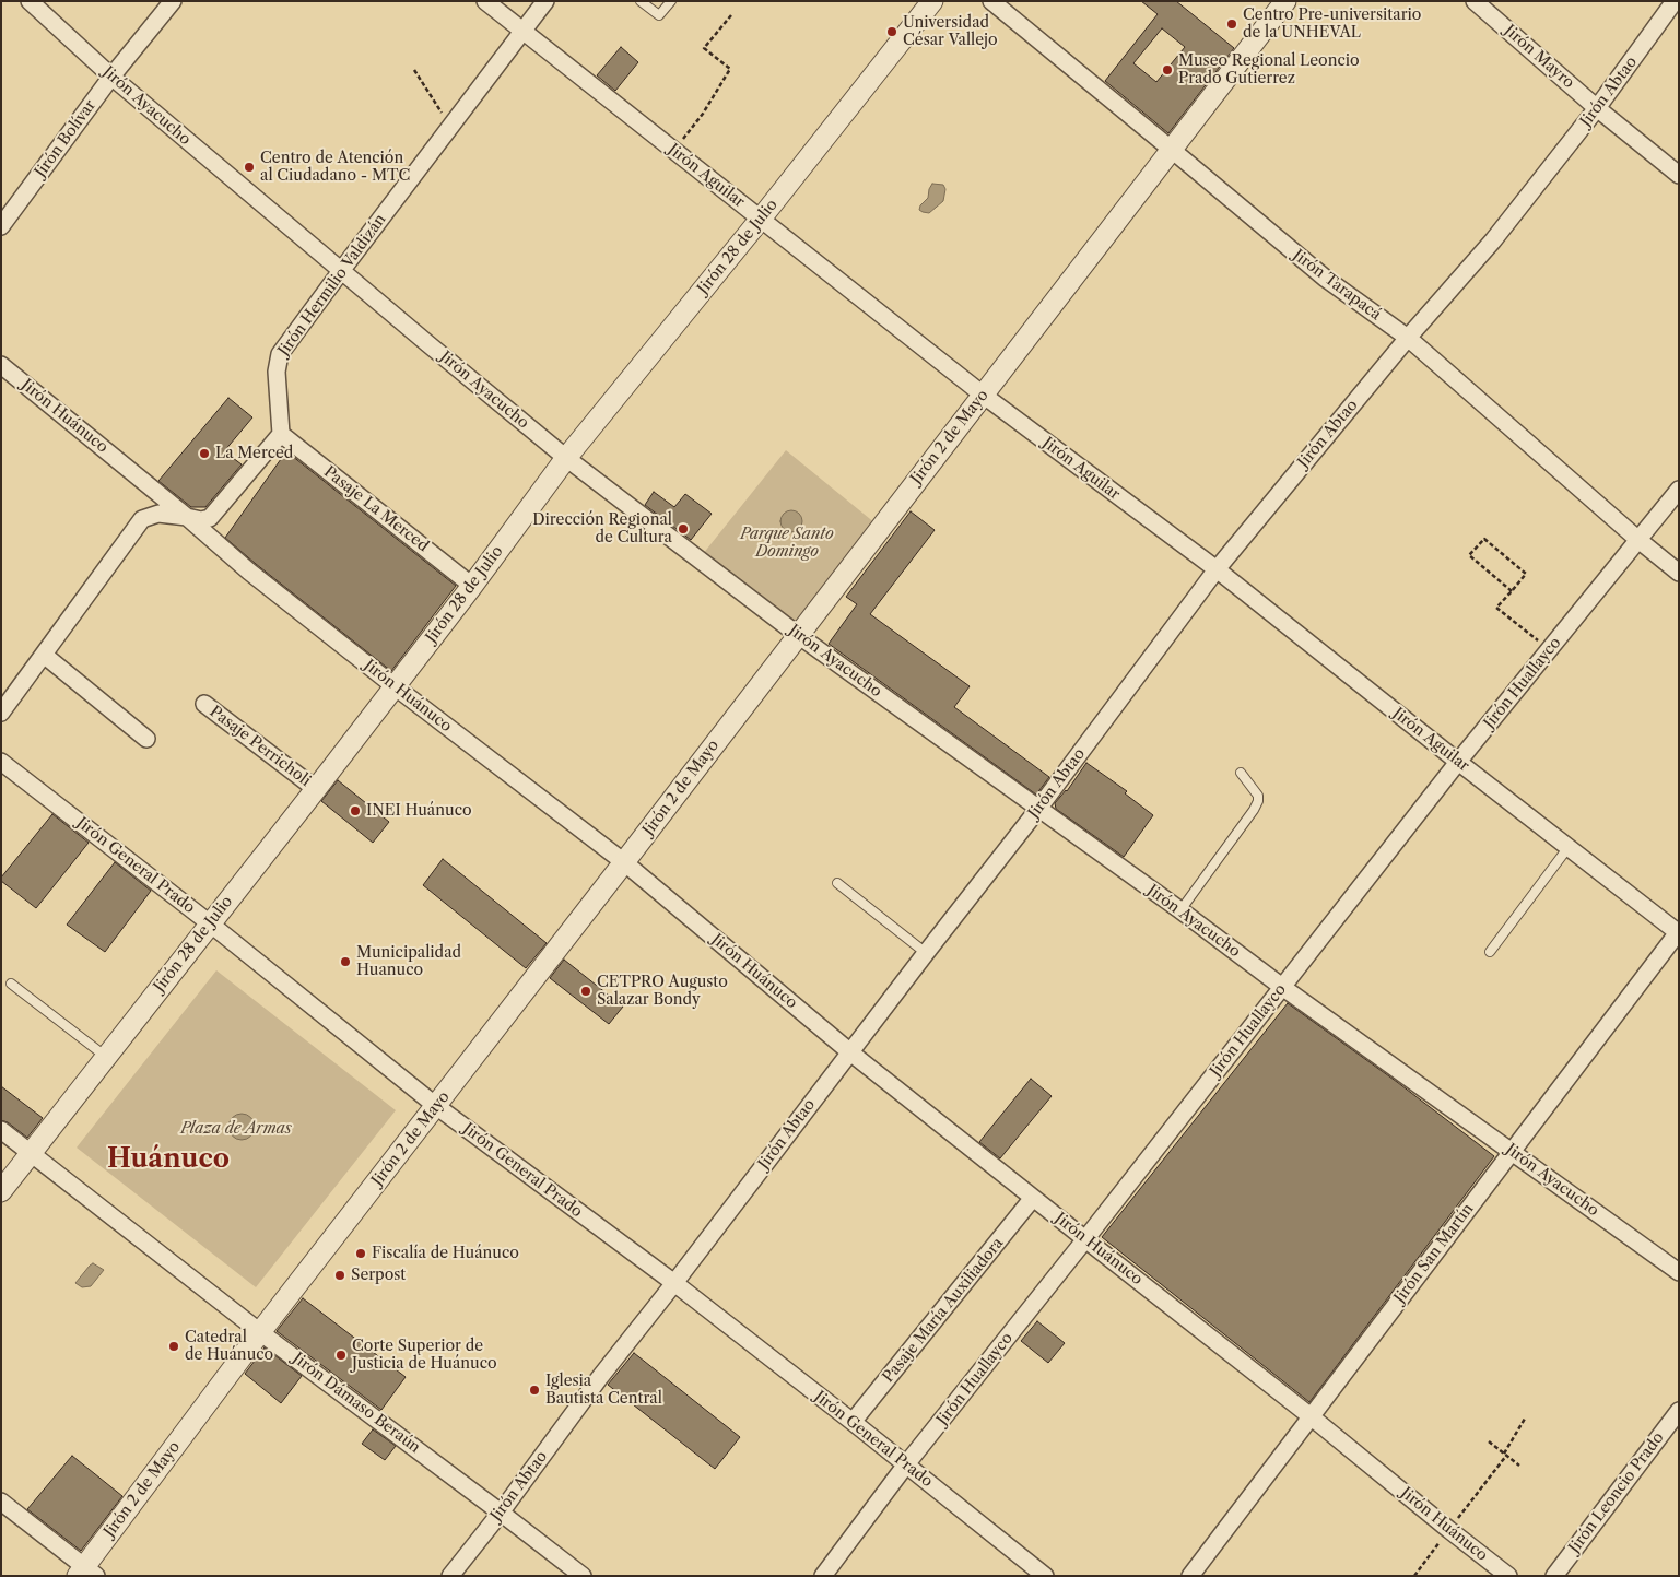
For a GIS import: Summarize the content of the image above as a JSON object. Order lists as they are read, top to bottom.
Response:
{
  "streets": {
    "street": [
      "Jirón Mayro",
      "Jirón Abtao",
      "Jirón Ayacucho",
      "Jirón Bolívar",
      "Jirón Aguilar",
      "Jirón 28 de Julio",
      "Jirón Hermilio Valdizán",
      "Jirón Tarapacá",
      "Jirón Huánuco",
      "Jirón 2 de Mayo",
      "Pasaje La Merced",
      "Jirón Huallayco",
      "Pasaje Perricholi",
      "Jirón General Prado",
      "Jirón San Martín",
      "Pasaje María Auxiliadora",
      "Jirón Dámaso Beraún",
      "Jirón Leoncio Prado"
    ]
  },
  "crossings": [
    ["Jirón Mayro", "Jirón Abtao"],
    ["Jirón Abtao", "Jirón Ayacucho"],
    ["Jirón Abtao", "Jirón Aguilar"],
    ["Jirón Abtao", "Jirón Tarapacá"],
    ["Jirón Abtao", "Jirón Huánuco"],
    ["Jirón Abtao", "Jirón General Prado"],
    ["Jirón Abtao", "Jirón Dámaso Beraún"],
    ["Jirón Ayacucho", "Jirón Bolívar"],
    ["Jirón Ayacucho", "Jirón 28 de Julio"],
    ["Jirón Ayacucho", "Jirón Hermilio Valdizán"],
    ["Jirón Ayacucho", "Jirón 2 de Mayo"],
    ["Jirón Ayacucho", "Jirón Huallayco"],
    ["Jirón Ayacucho", "Jirón San Martín"],
    ["Jirón Aguilar", "Jirón 28 de Julio"],
    ["Jirón Aguilar", "Jirón Hermilio Valdizán"],
    ["Jirón Aguilar", "Jirón 2 de Mayo"],
    ["Jirón Aguilar", "Jirón Huallayco"],
    ["Jirón Aguilar", "Jirón San Martín"],
    ["Jirón 28 de Julio", "Jirón Huánuco"],
    ["Jirón 28 de Julio", "Pasaje La Merced"],
    ["Jirón 28 de Julio", "Pasaje Perricholi"],
    ["Jirón 28 de Julio", "Jirón General Prado"],
    ["Jirón 28 de Julio", "Jirón Dámaso Beraún"],
    ["Jirón Hermilio Valdizán", "Pasaje La Merced"],
    ["Jirón Tarapacá", "Jirón 2 de Mayo"],
    ["Jirón Tarapacá", "Jirón Huallayco"],
    ["Jirón Huánuco", "Jirón 2 de Mayo"],
    ["Jirón Huánuco", "Jirón Huallayco"],
    ["Jirón Huánuco", "Jirón San Martín"],
    ["Jirón Huánuco", "Pasaje María Auxiliadora"],
    ["Jirón 2 de Mayo", "Jirón General Prado"],
    ["Jirón 2 de Mayo", "Jirón Dámaso Beraún"],
    ["Jirón Huallayco", "Jirón General Prado"],
    ["Jirón General Prado", "Pasaje María Auxiliadora"]
  ],
  "districts": ["Huánuco"],
  "parks": ["Parque Santo Domingo", "Plaza de Armas"],
  "places": [
    "Centro Pre-universitario de la UNHEVAL",
    "Universidad César Vallejo",
    "Museo Regional Leoncio Prado Gutierrez",
    "Centro de Atención al Ciudadano - MTC",
    "La Merced",
    "Dirección Regional de Cultura",
    "INEI Huánuco",
    "Municipalidad Huanuco",
    "CETPRO Augusto Salazar Bondy",
    "Fiscalía de Huánuco",
    "Serpost",
    "Catedral de Huánuco",
    "Corte Superior de Justicia de Huánuco",
    "Iglesia Bautista Central"
  ]
}
